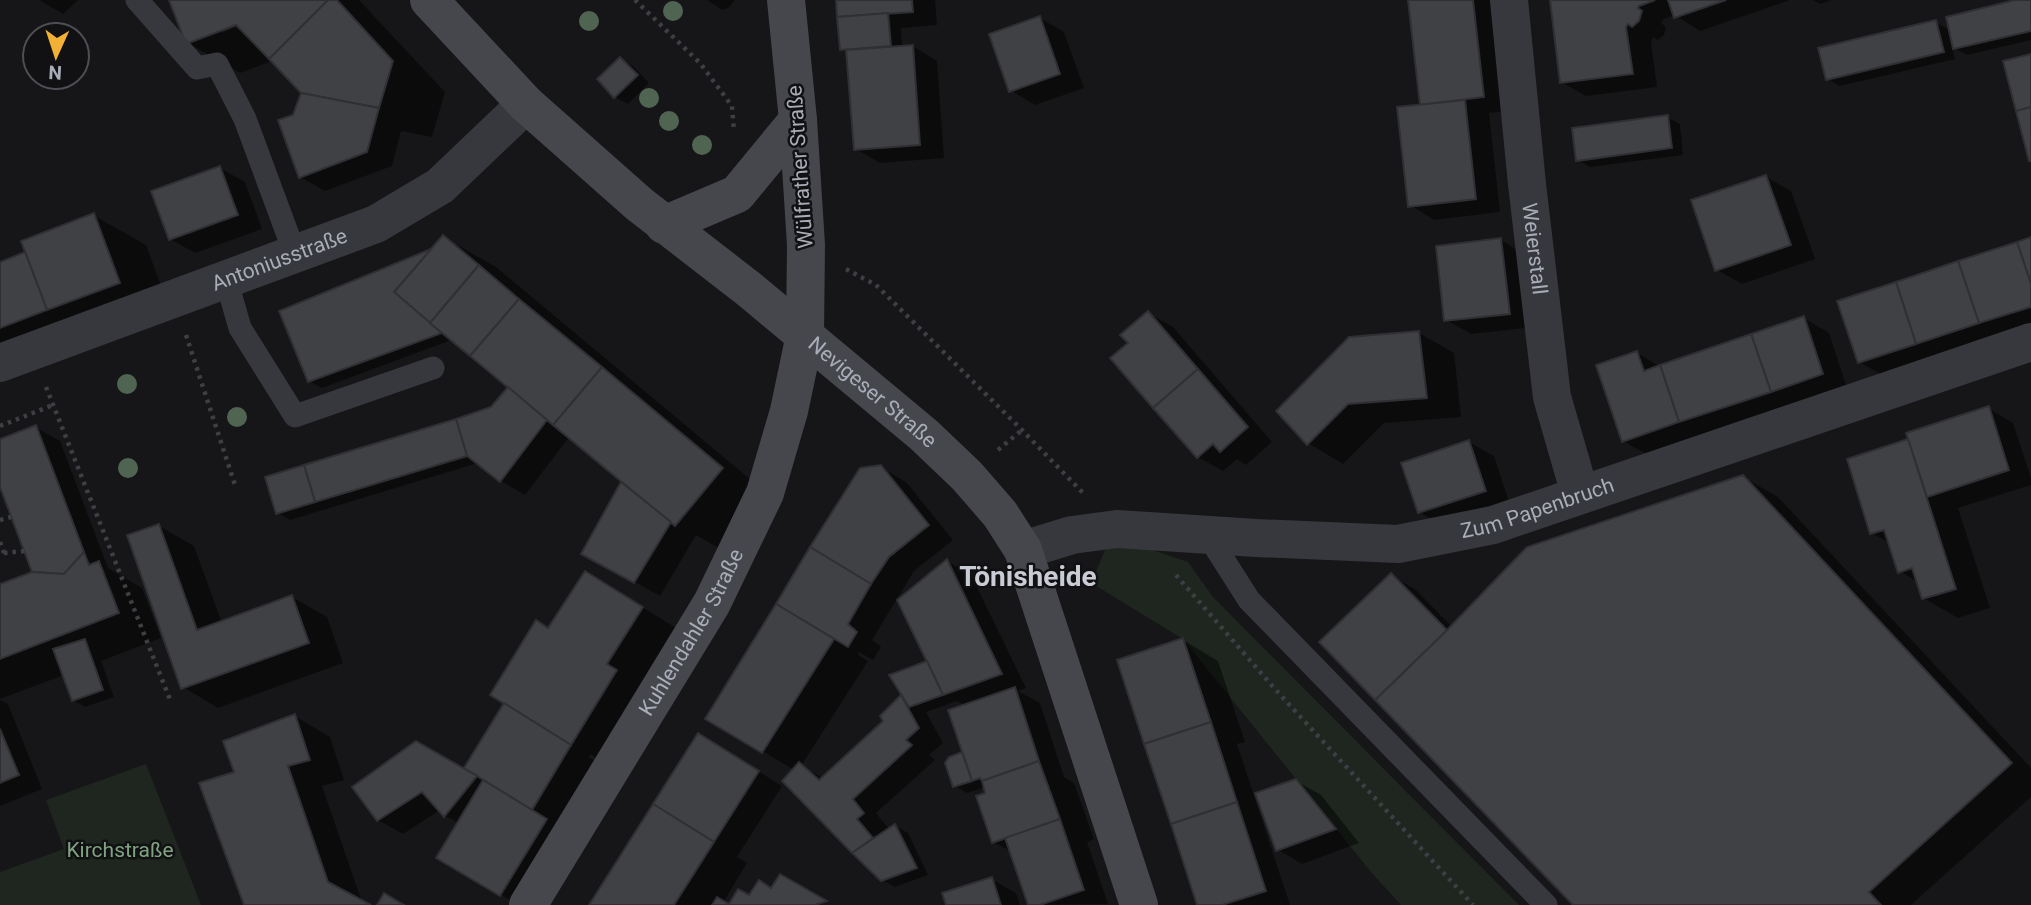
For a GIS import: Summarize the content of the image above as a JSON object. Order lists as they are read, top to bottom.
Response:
{
  "streets": {
    "main road": ["Wülfrather Straße", "Nevigeser Straße", "Kuhlendahler Straße"],
    "street": ["Weierstall", "Antoniusstraße", "Zum Papenbruch"]
  },
  "crossings": [
    ["Wülfrather Straße", "Nevigeser Straße"],
    ["Wülfrather Straße", "Kuhlendahler Straße"],
    ["Weierstall", "Zum Papenbruch"],
    ["Antoniusstraße", "Nevigeser Straße"],
    ["Nevigeser Straße", "Zum Papenbruch"],
    ["Nevigeser Straße", "Kuhlendahler Straße"]
  ],
  "districts": ["Tönisheide"],
  "parks": ["Kirchstraße"],
  "north": "bottom"
}
